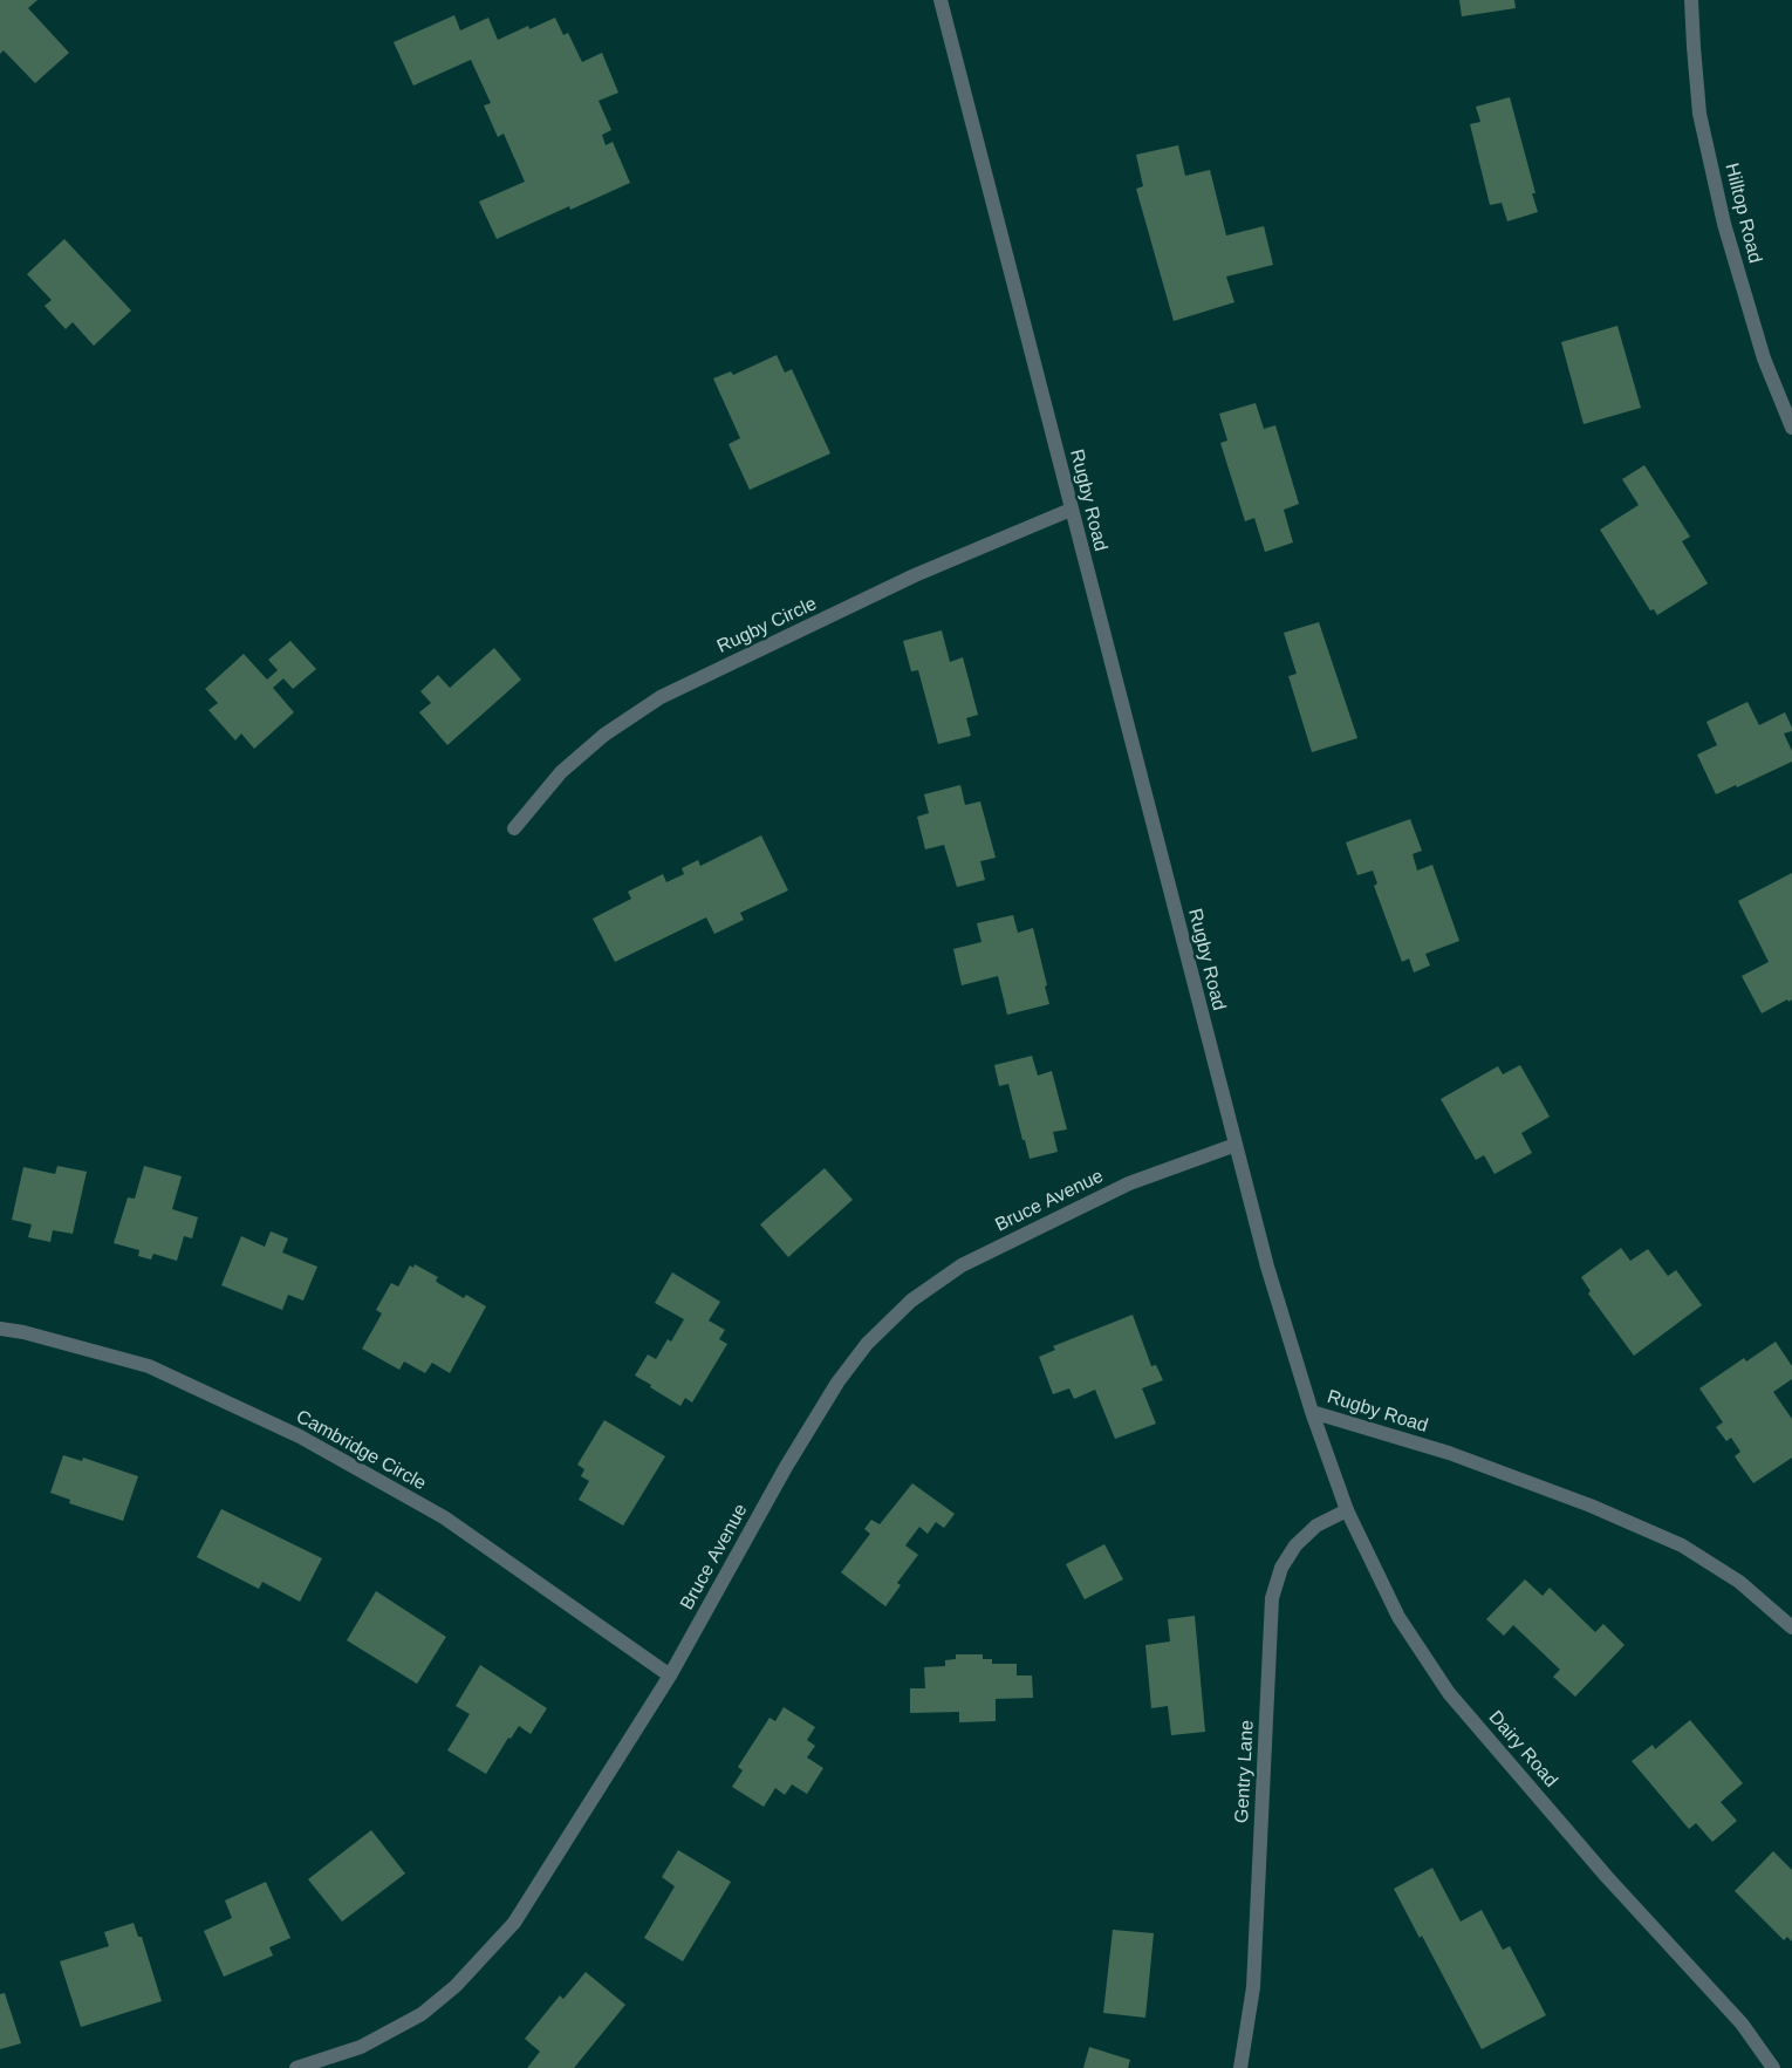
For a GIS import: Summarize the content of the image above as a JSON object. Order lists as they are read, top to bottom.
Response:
{
  "streets": {
    "street": [
      "Hilltop Road",
      "Rugby Road",
      "Rugby Circle",
      "Bruce Avenue",
      "Cambridge Circle",
      "Dairy Road",
      "Gentry Lane"
    ]
  },
  "crossings": [
    ["Rugby Road", "Rugby Circle"],
    ["Rugby Road", "Bruce Avenue"],
    ["Rugby Road", "Dairy Road"],
    ["Bruce Avenue", "Cambridge Circle"],
    ["Dairy Road", "Gentry Lane"]
  ]
}
